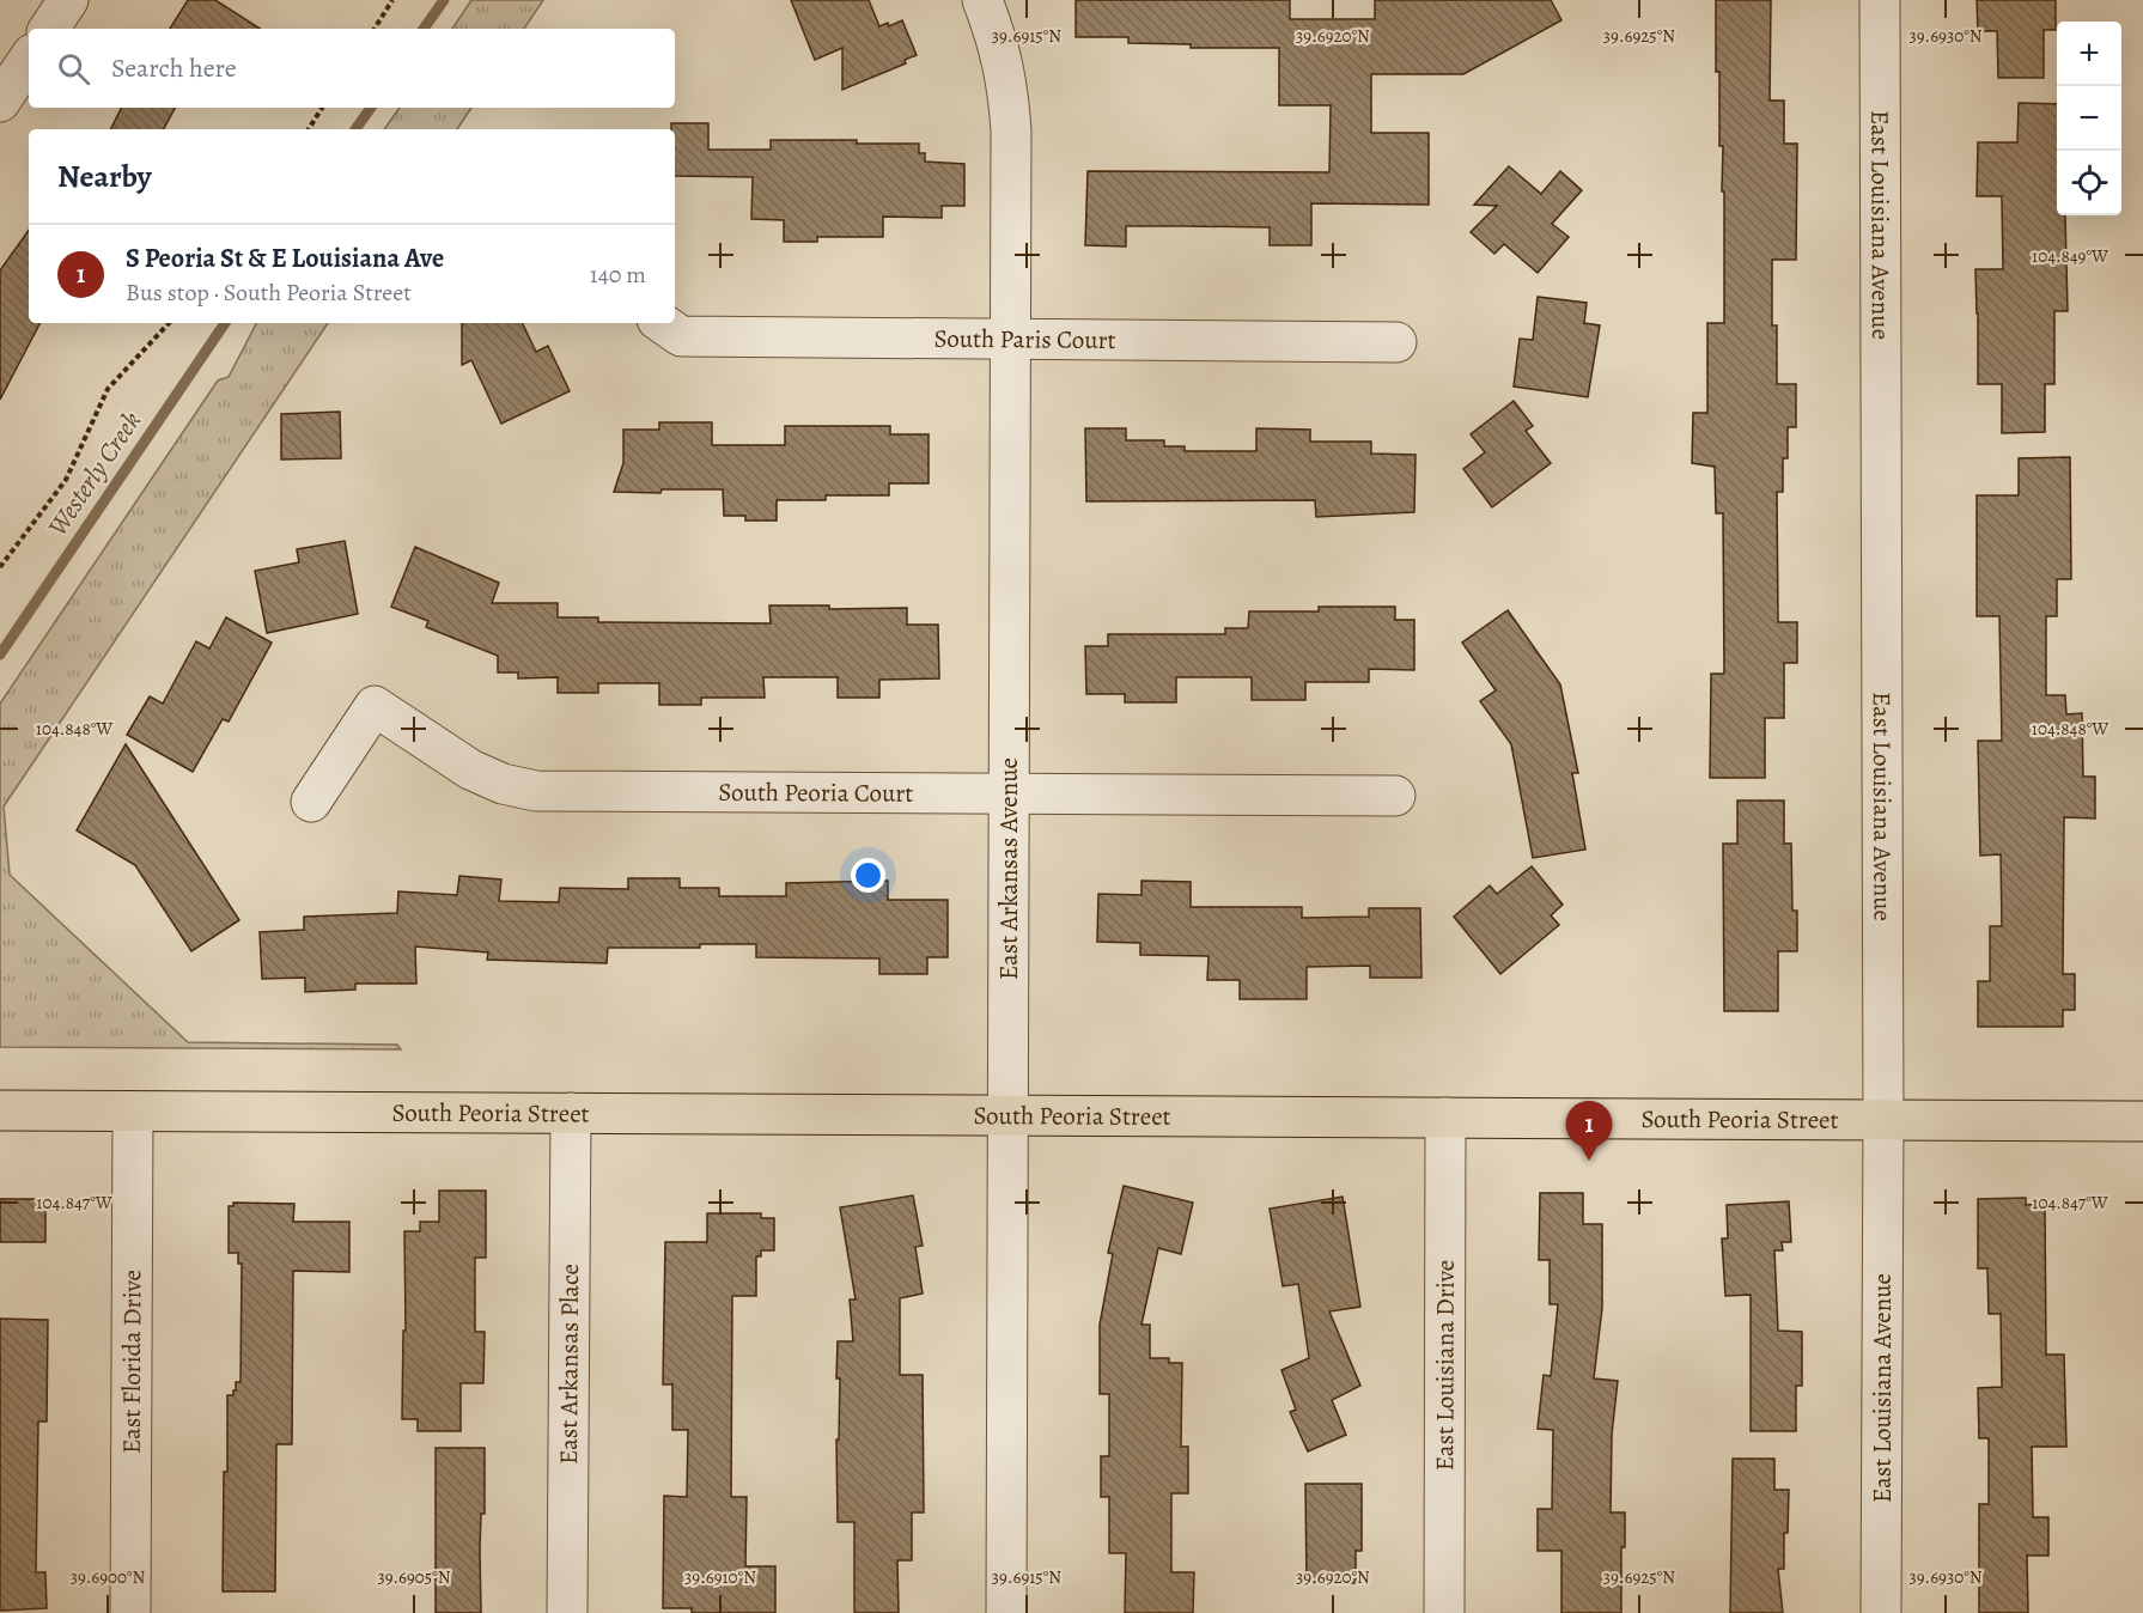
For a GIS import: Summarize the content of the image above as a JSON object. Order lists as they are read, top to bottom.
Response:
{
  "streets": {
    "main road": ["South Peoria Street"],
    "street": [
      "East Louisiana Avenue",
      "South Paris Court",
      "South Peoria Court",
      "East Arkansas Avenue",
      "East Florida Drive",
      "East Arkansas Place",
      "East Louisiana Drive"
    ]
  },
  "crossings": [
    ["East Louisiana Avenue", "South Peoria Street"],
    ["South Paris Court", "East Arkansas Avenue"],
    ["South Peoria Court", "East Arkansas Avenue"],
    ["East Arkansas Avenue", "South Peoria Street"],
    ["South Peoria Street", "East Florida Drive"],
    ["South Peoria Street", "East Arkansas Place"],
    ["South Peoria Street", "East Louisiana Drive"]
  ],
  "water": ["Westerly Creek"],
  "page": {
    "map_buttons": ["+", "−"],
    "search": "Search here",
    "heading": "Nearby",
    "list": [
      {
        "mark": "1",
        "name": "S Peoria St & E Louisiana Ave",
        "note": "Bus stop · South Peoria Street",
        "value": "140 m"
      }
    ],
    "pins": "1"
  },
  "coordinates": [
    "39.6915°N",
    "39.6920°N",
    "39.6925°N",
    "39.6930°N",
    "104.849°W",
    "104.848°W",
    "104.847°W",
    "39.6900°N",
    "39.6905°N",
    "39.6910°N"
  ]
}
